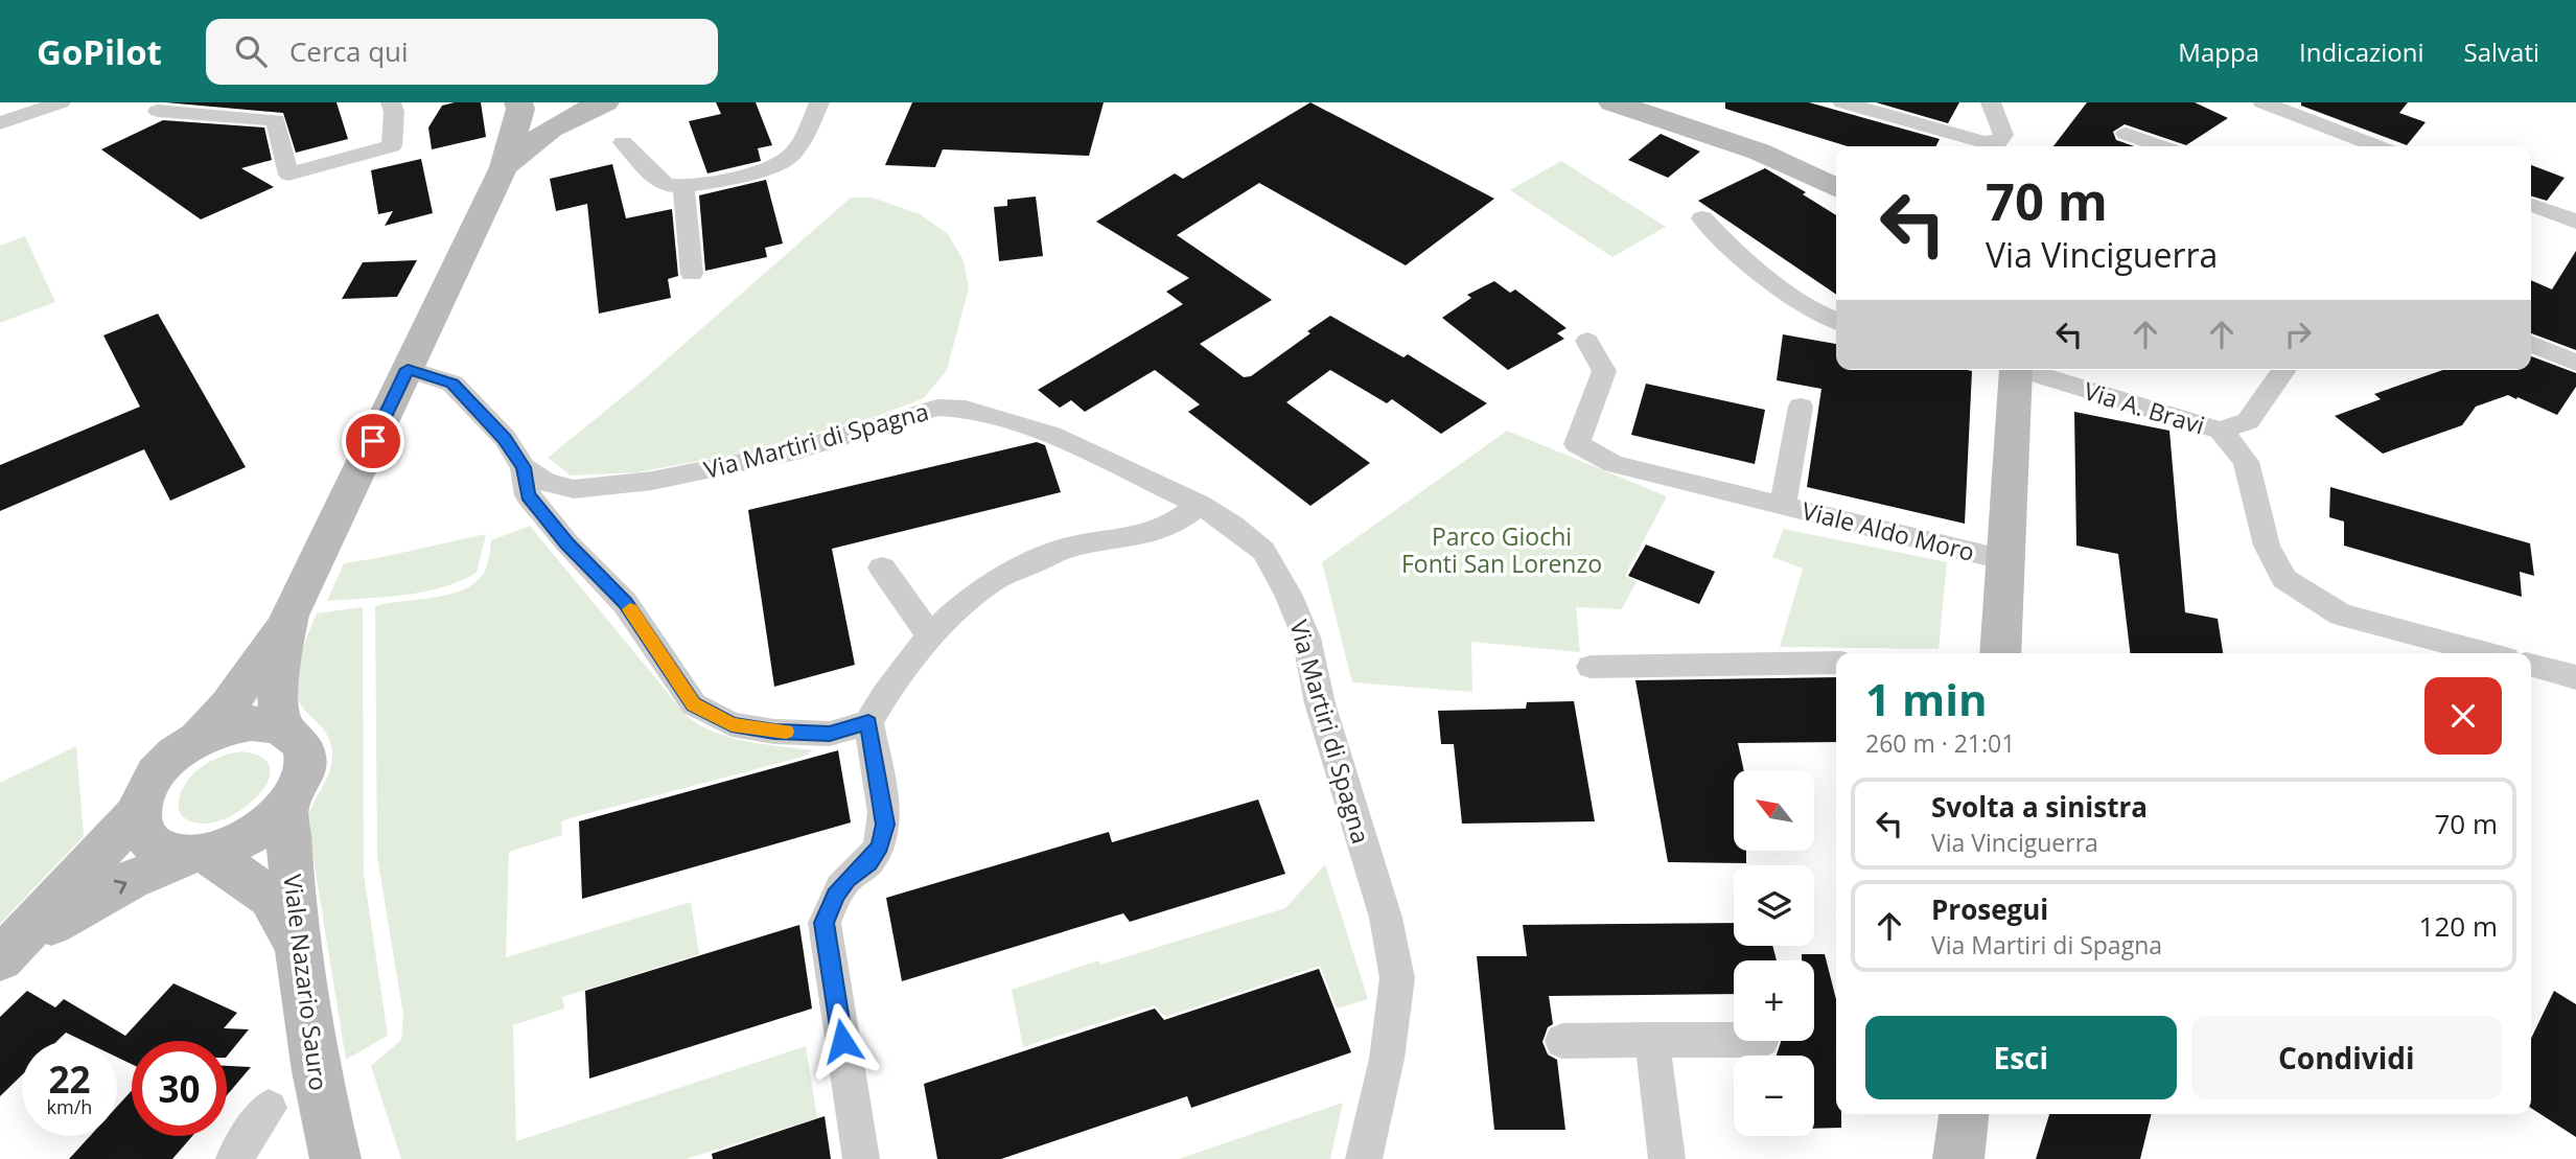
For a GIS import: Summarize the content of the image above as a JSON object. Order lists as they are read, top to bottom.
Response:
{
  "streets": {
    "main road": ["Viale Aldo Moro", "Viale Nazario Sauro"],
    "street": ["Via A. Bravi", "Via Martiri di Spagna"]
  },
  "parks": ["Parco Giochi Fonti San Lorenzo"],
  "north": "top left",
  "page": {
    "header": "GoPilot",
    "search": "Cerca qui",
    "nav": ["Mappa", "Indicazioni", "Salvati"],
    "turn": ["70 m", "Via Vinciguerra"],
    "heading": ["1 min", "260 m · 21:01"],
    "map_buttons": ["+", "−"],
    "list": [
      {
        "name": "Svolta a sinistra",
        "note": "Via Vinciguerra",
        "value": "70 m"
      },
      {
        "name": "Prosegui",
        "note": "Via Martiri di Spagna",
        "value": "120 m"
      }
    ],
    "buttons": ["Esci", "Condividi"],
    "speed": "22 km/h",
    "limit": "30"
  }
}
